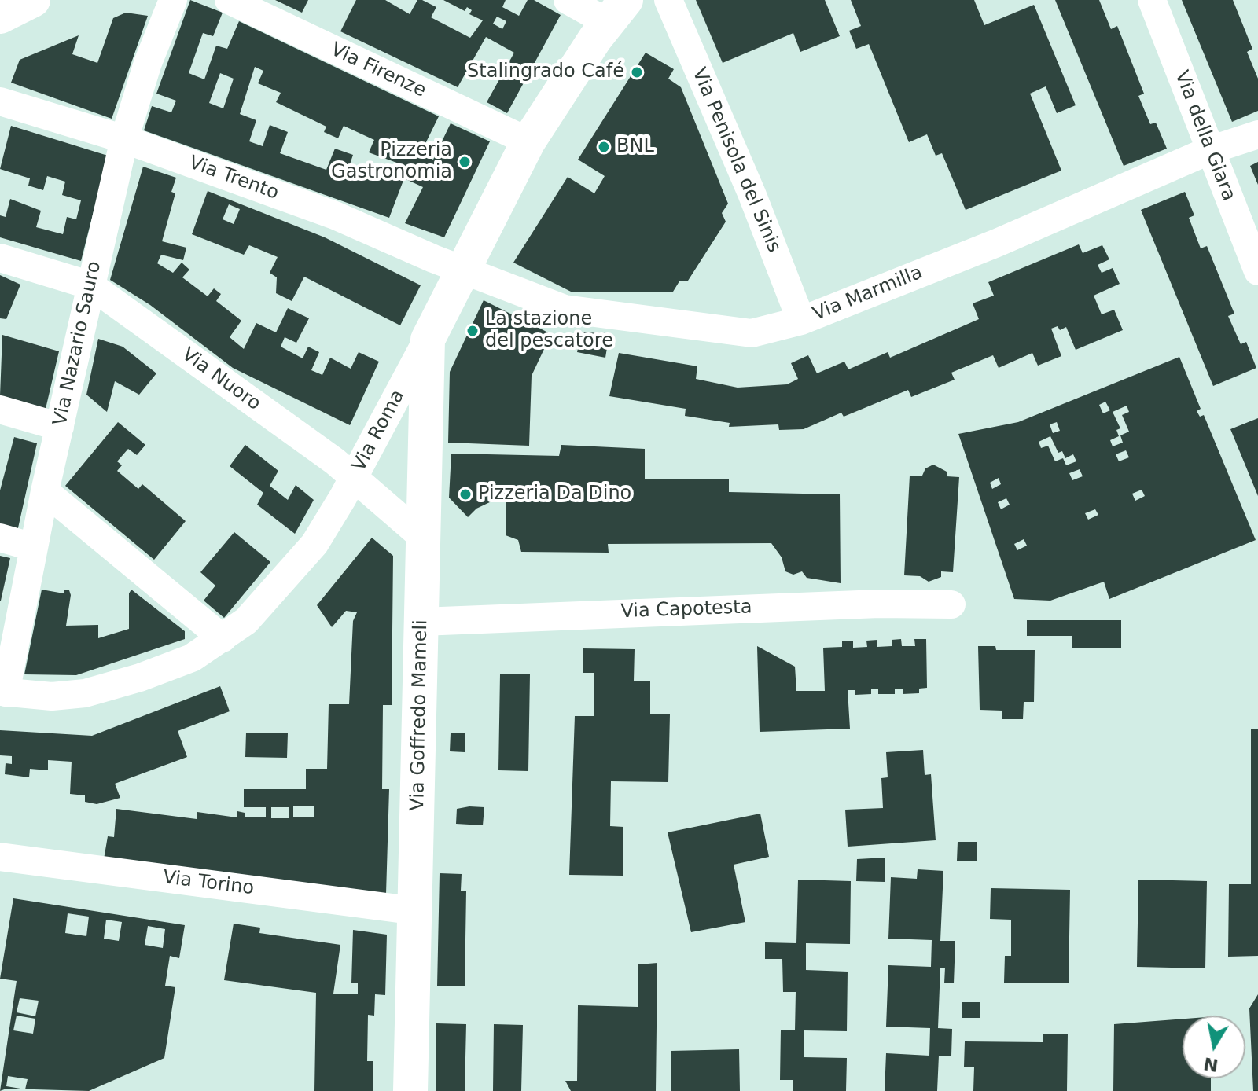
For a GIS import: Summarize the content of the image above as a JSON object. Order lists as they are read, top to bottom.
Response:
{
  "streets": {
    "main road": ["Via Roma", "Via Goffredo Mameli"],
    "street": [
      "Via Firenze",
      "Via della Giara",
      "Via Penisola del Sinis",
      "Via Trento",
      "Via Marmilla",
      "Via Nazario Sauro",
      "Via Nuoro",
      "Via Capotesta",
      "Via Torino"
    ]
  },
  "crossings": [
    ["Via Firenze", "Via Roma"],
    ["Via della Giara", "Via Marmilla"],
    ["Via Penisola del Sinis", "Via Marmilla"],
    ["Via Trento", "Via Marmilla"],
    ["Via Trento", "Via Nazario Sauro"],
    ["Via Trento", "Via Roma"],
    ["Via Marmilla", "Via Roma"],
    ["Via Nazario Sauro", "Via Nuoro"],
    ["Via Nazario Sauro", "Via Roma"],
    ["Via Nuoro", "Via Roma"],
    ["Via Nuoro", "Via Goffredo Mameli"],
    ["Via Roma", "Via Goffredo Mameli"],
    ["Via Capotesta", "Via Goffredo Mameli"],
    ["Via Goffredo Mameli", "Via Torino"]
  ],
  "places": [
    "Stalingrado Café",
    "BNL",
    "Pizzeria Gastronomia",
    "La stazione del pescatore",
    "Pizzeria Da Dino"
  ],
  "north": "bottom"
}
